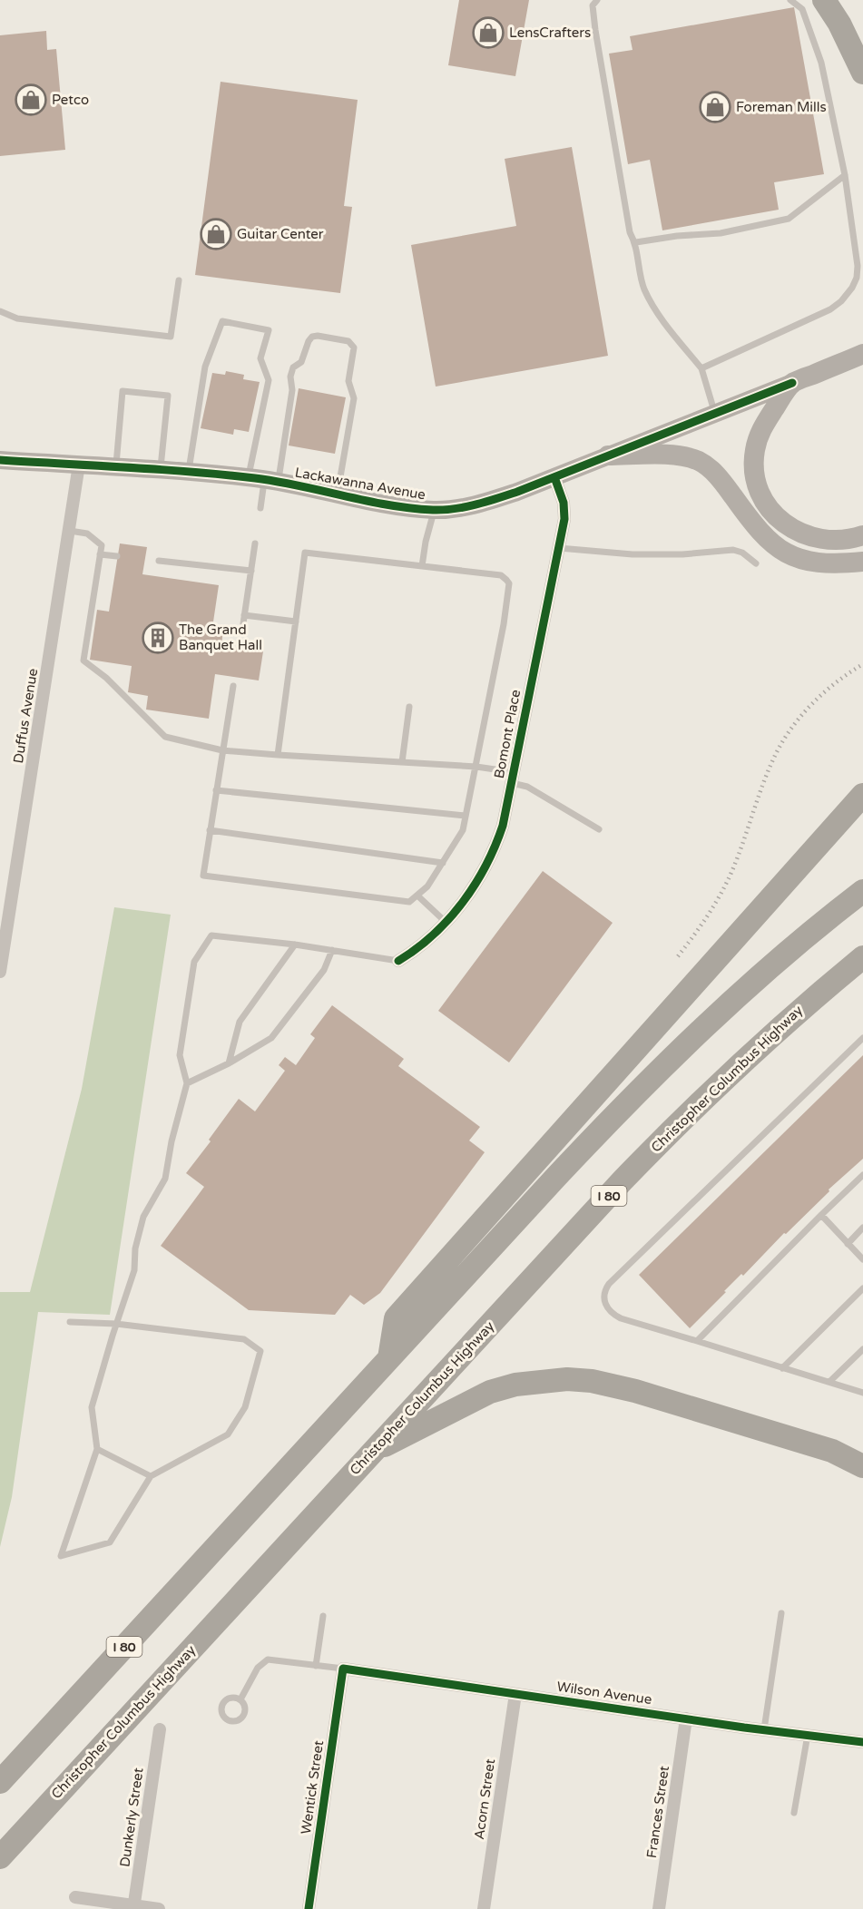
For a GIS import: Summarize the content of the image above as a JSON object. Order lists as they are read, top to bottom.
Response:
{
  "streets": {
    "highway": ["Christopher Columbus Highway", "I 80"],
    "main road": ["Lackawanna Avenue"],
    "street": [
      "Duffus Avenue",
      "Bomont Place",
      "Wilson Avenue",
      "Wentick Street",
      "Acorn Street",
      "Frances Street",
      "Dunkerly Street"
    ]
  },
  "crossings": [
    ["Lackawanna Avenue", "Duffus Avenue"],
    ["Lackawanna Avenue", "Bomont Place"],
    ["Wilson Avenue", "Wentick Street"],
    ["Wilson Avenue", "Acorn Street"],
    ["Wilson Avenue", "Frances Street"]
  ],
  "places": {
    "shop": [
      "LensCrafters",
      "Petco",
      "Foreman Mills",
      "Guitar Center"
    ],
    "building": ["The Grand Banquet Hall"]
  }
}
